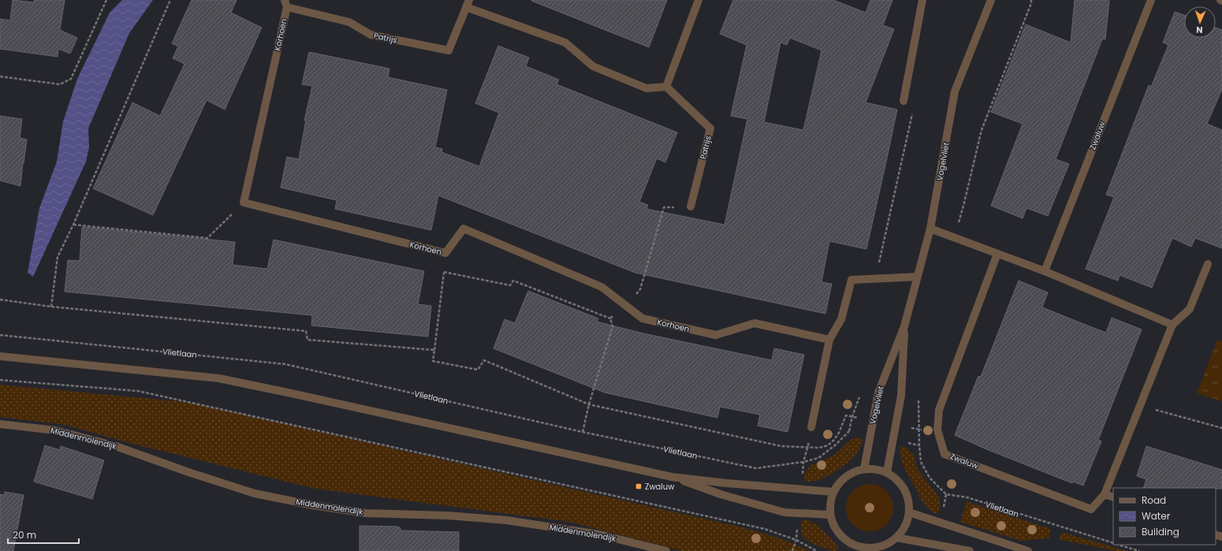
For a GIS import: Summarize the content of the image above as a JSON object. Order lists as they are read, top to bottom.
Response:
{
  "streets": {
    "street": [
      "Korhoen",
      "Patrijs",
      "Zwaluw",
      "Vogelvliet",
      "Middenmolendijk"
    ],
    "path": ["Vlietlaan"]
  },
  "crossings": [
    ["Korhoen", "Patrijs"]
  ],
  "places": {
    "transit": ["Zwaluw"]
  },
  "legend": ["Road", "Water", "Building"],
  "scale_bar": "20 m",
  "north": "bottom"
}
